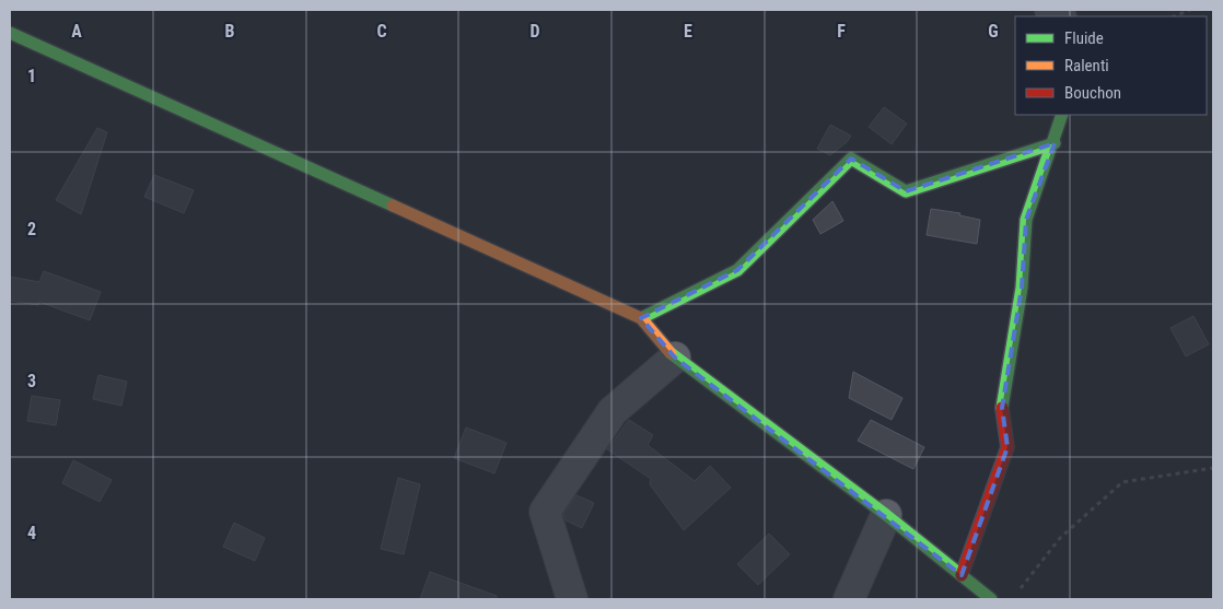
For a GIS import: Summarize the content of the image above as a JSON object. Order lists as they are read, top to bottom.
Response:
{
  "legend": ["Fluide", "Ralenti", "Bouchon"],
  "grid": {
    "columns": [
      "A",
      "B",
      "C",
      "D",
      "E",
      "F",
      "G"
    ],
    "rows": [
      "1",
      "2",
      "3",
      "4"
    ]
  }
}
